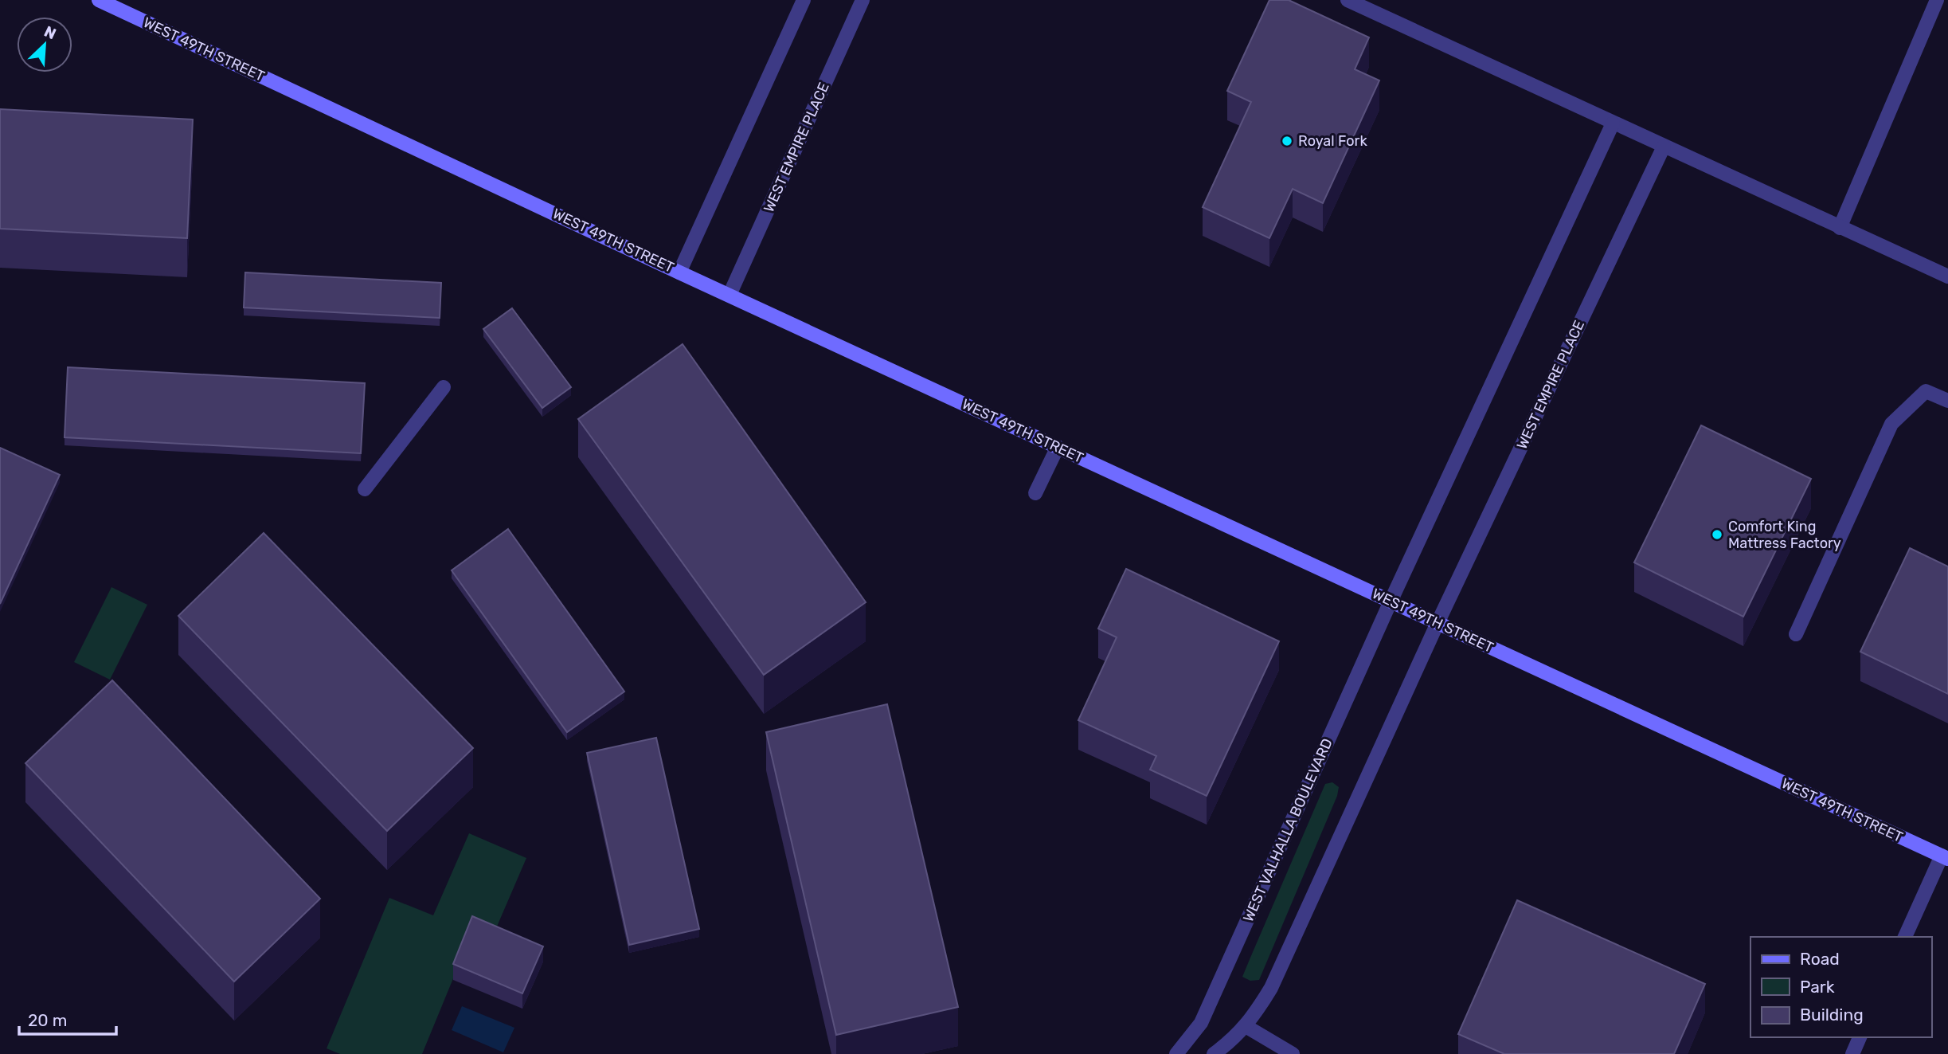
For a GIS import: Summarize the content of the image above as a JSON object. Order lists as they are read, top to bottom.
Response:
{
  "streets": {
    "main road": ["WEST 49TH STREET"],
    "street": ["WEST EMPIRE PLACE", "WEST VALHALLA BOULEVARD"]
  },
  "crossings": [
    ["WEST 49TH STREET", "WEST EMPIRE PLACE"],
    ["WEST 49TH STREET", "WEST VALHALLA BOULEVARD"]
  ],
  "places": ["Royal Fork", "Comfort King Mattress Factory"],
  "legend": ["Road", "Park", "Building"],
  "scale_bar": "20 m",
  "north": "top right"
}
